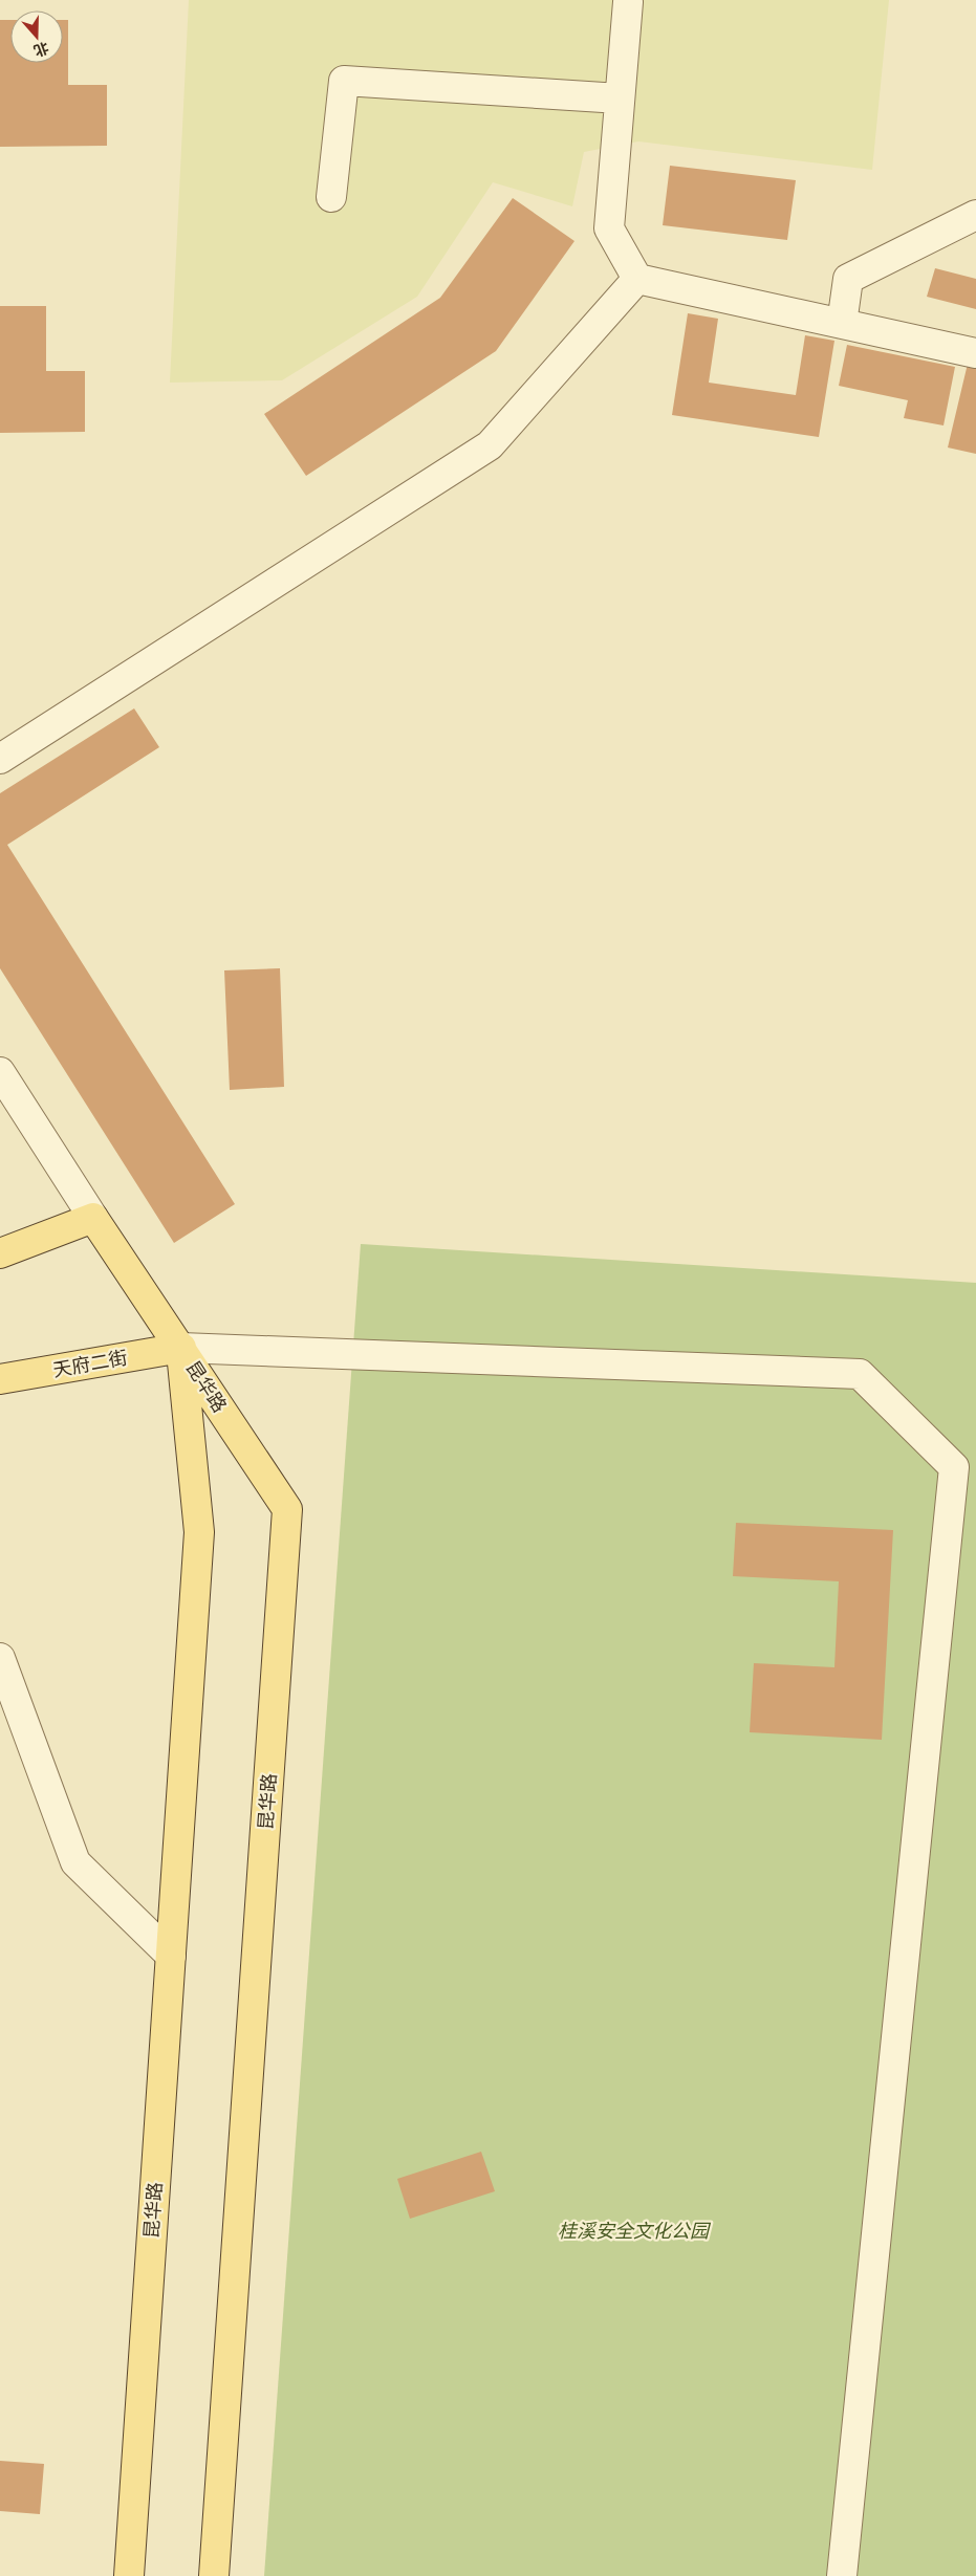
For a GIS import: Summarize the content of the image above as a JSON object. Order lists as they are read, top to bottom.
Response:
{
  "streets": {
    "main road": ["天府二街", "昆华路"]
  },
  "crossings": [
    ["天府二街", "昆华路"]
  ],
  "parks": ["桂溪安全文化公园"],
  "north": "bottom"
}
